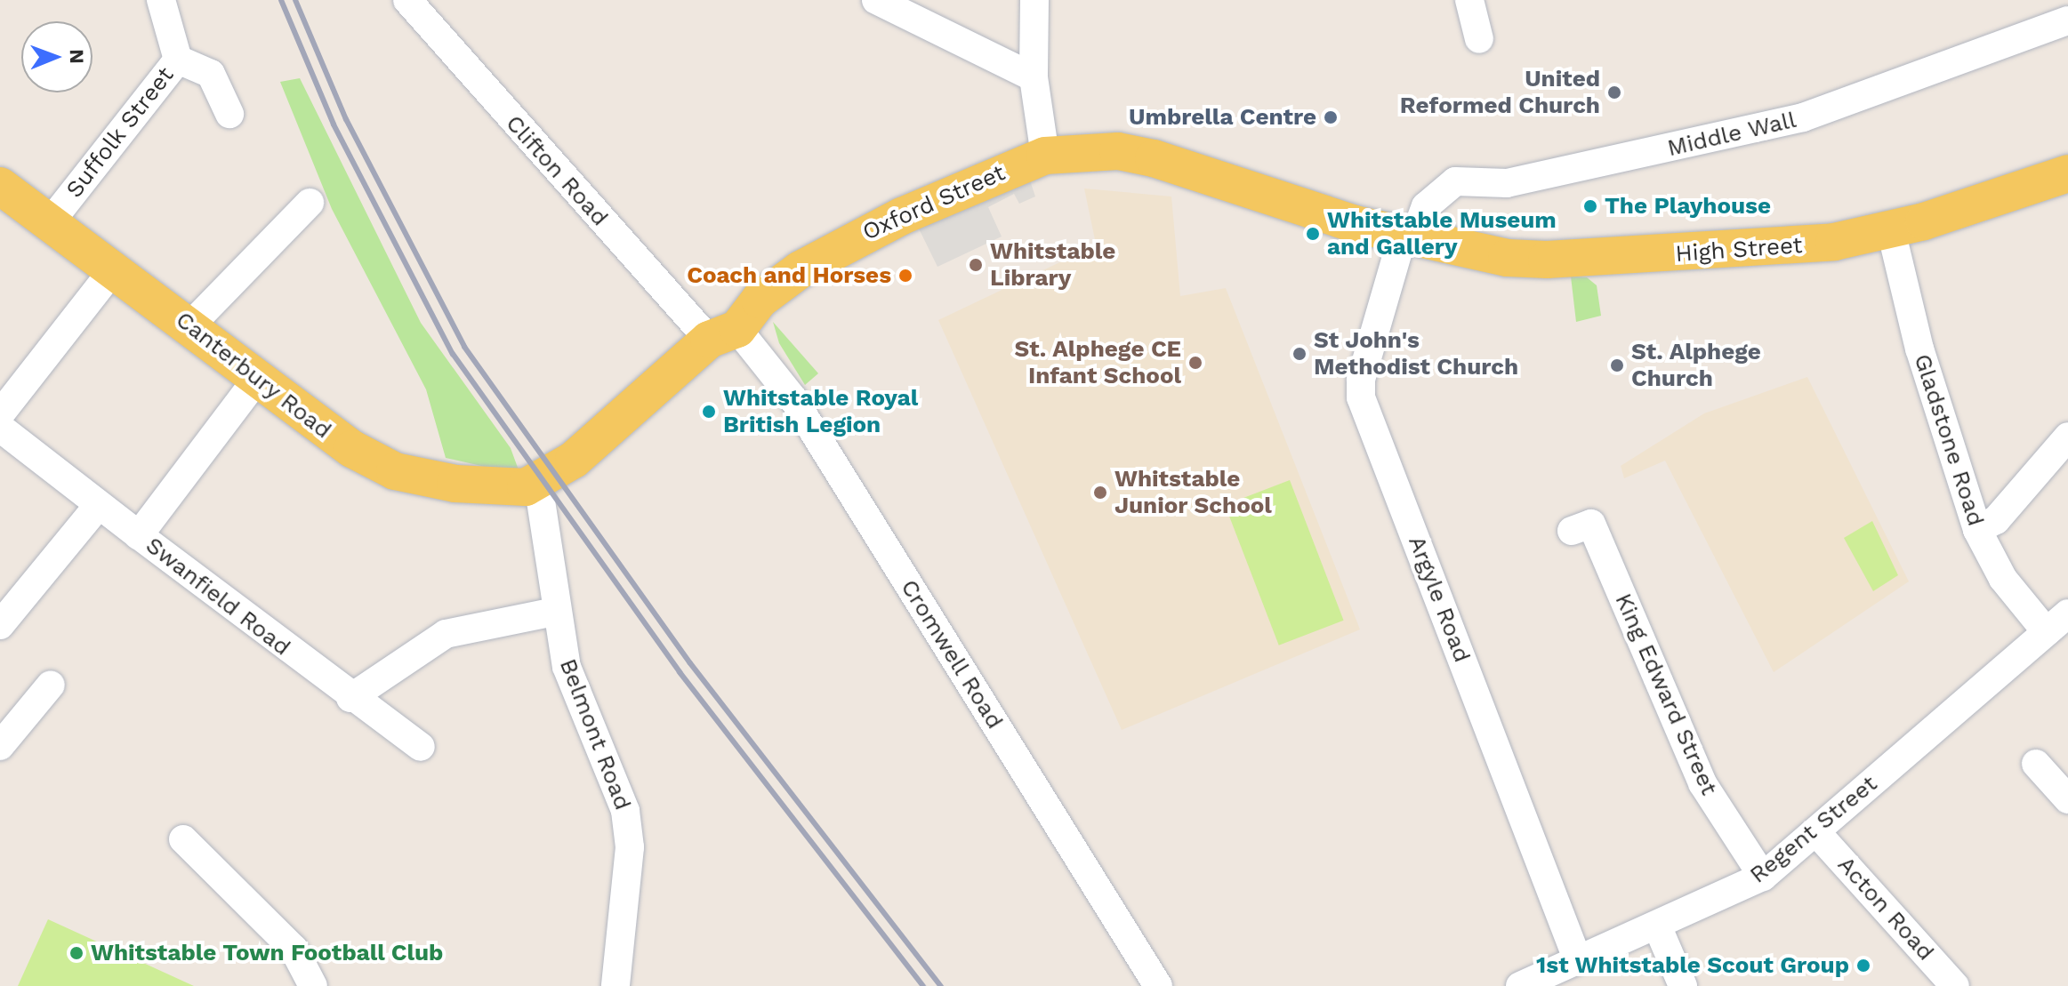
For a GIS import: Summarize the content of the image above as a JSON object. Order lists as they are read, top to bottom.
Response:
{
  "streets": {
    "main road": ["Oxford Street", "High Street", "Canterbury Road"],
    "street": [
      "Suffolk Street",
      "Middle Wall",
      "Clifton Road",
      "Gladstone Road",
      "Swanfield Road",
      "Argyle Road",
      "Cromwell Road",
      "King Edward Street",
      "Belmont Road",
      "Regent Street",
      "Acton Road"
    ]
  },
  "crossings": [
    ["Suffolk Street", "Canterbury Road"],
    ["Middle Wall", "Oxford Street"],
    ["Middle Wall", "High Street"],
    ["Middle Wall", "Argyle Road"],
    ["Clifton Road", "Oxford Street"],
    ["Clifton Road", "Cromwell Road"],
    ["Oxford Street", "High Street"],
    ["Oxford Street", "Canterbury Road"],
    ["Oxford Street", "Argyle Road"],
    ["Oxford Street", "Cromwell Road"],
    ["Oxford Street", "Belmont Road"],
    ["High Street", "Gladstone Road"],
    ["High Street", "Argyle Road"],
    ["Canterbury Road", "Swanfield Road"],
    ["Canterbury Road", "Belmont Road"],
    ["Gladstone Road", "Regent Street"],
    ["Argyle Road", "Regent Street"],
    ["King Edward Street", "Regent Street"],
    ["Regent Street", "Acton Road"]
  ],
  "places": [
    "United Reformed Church",
    "Umbrella Centre",
    "The Playhouse",
    "Whitstable Museum and Gallery",
    "Whitstable Library",
    "Coach and Horses",
    "St John's Methodist Church",
    "St. Alphege CE Infant School",
    "St. Alphege Church",
    "Whitstable Royal British Legion",
    "Whitstable Junior School",
    "Whitstable Town Football Club",
    "1st Whitstable Scout Group"
  ],
  "north": "right"
}
